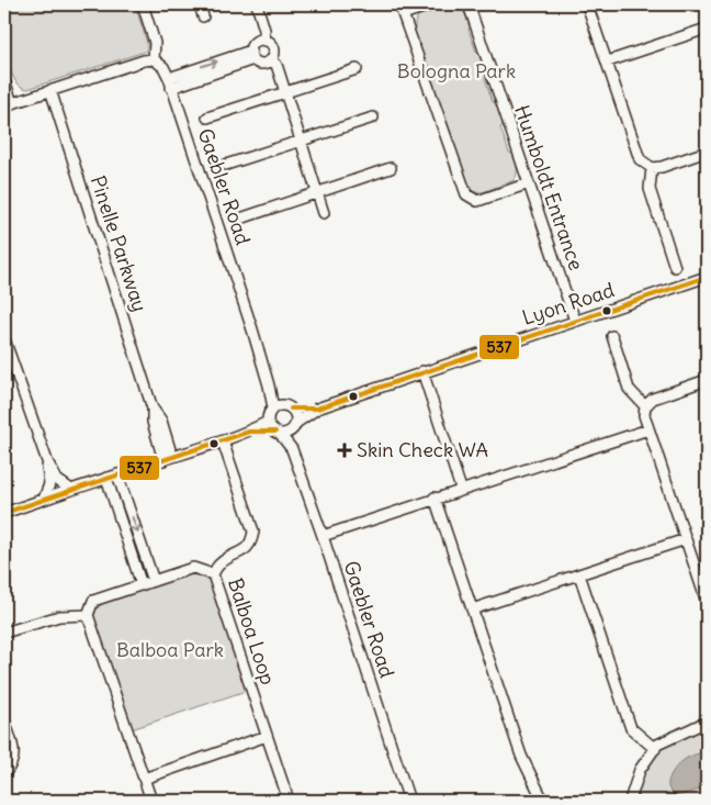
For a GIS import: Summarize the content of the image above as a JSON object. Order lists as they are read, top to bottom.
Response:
{
  "streets": {
    "street": [
      "Gaebler Road",
      "Humboldt Entrance",
      "Pinelle Parkway",
      "Lyon Road",
      "Balboa Loop"
    ]
  },
  "crossings": [
    ["Gaebler Road", "Lyon Road"],
    ["Humboldt Entrance", "Lyon Road"]
  ],
  "parks": ["Bologna Park", "Balboa Park"],
  "places": {
    "health": ["Skin Check WA"]
  },
  "lines": ["transit line 537"]
}
